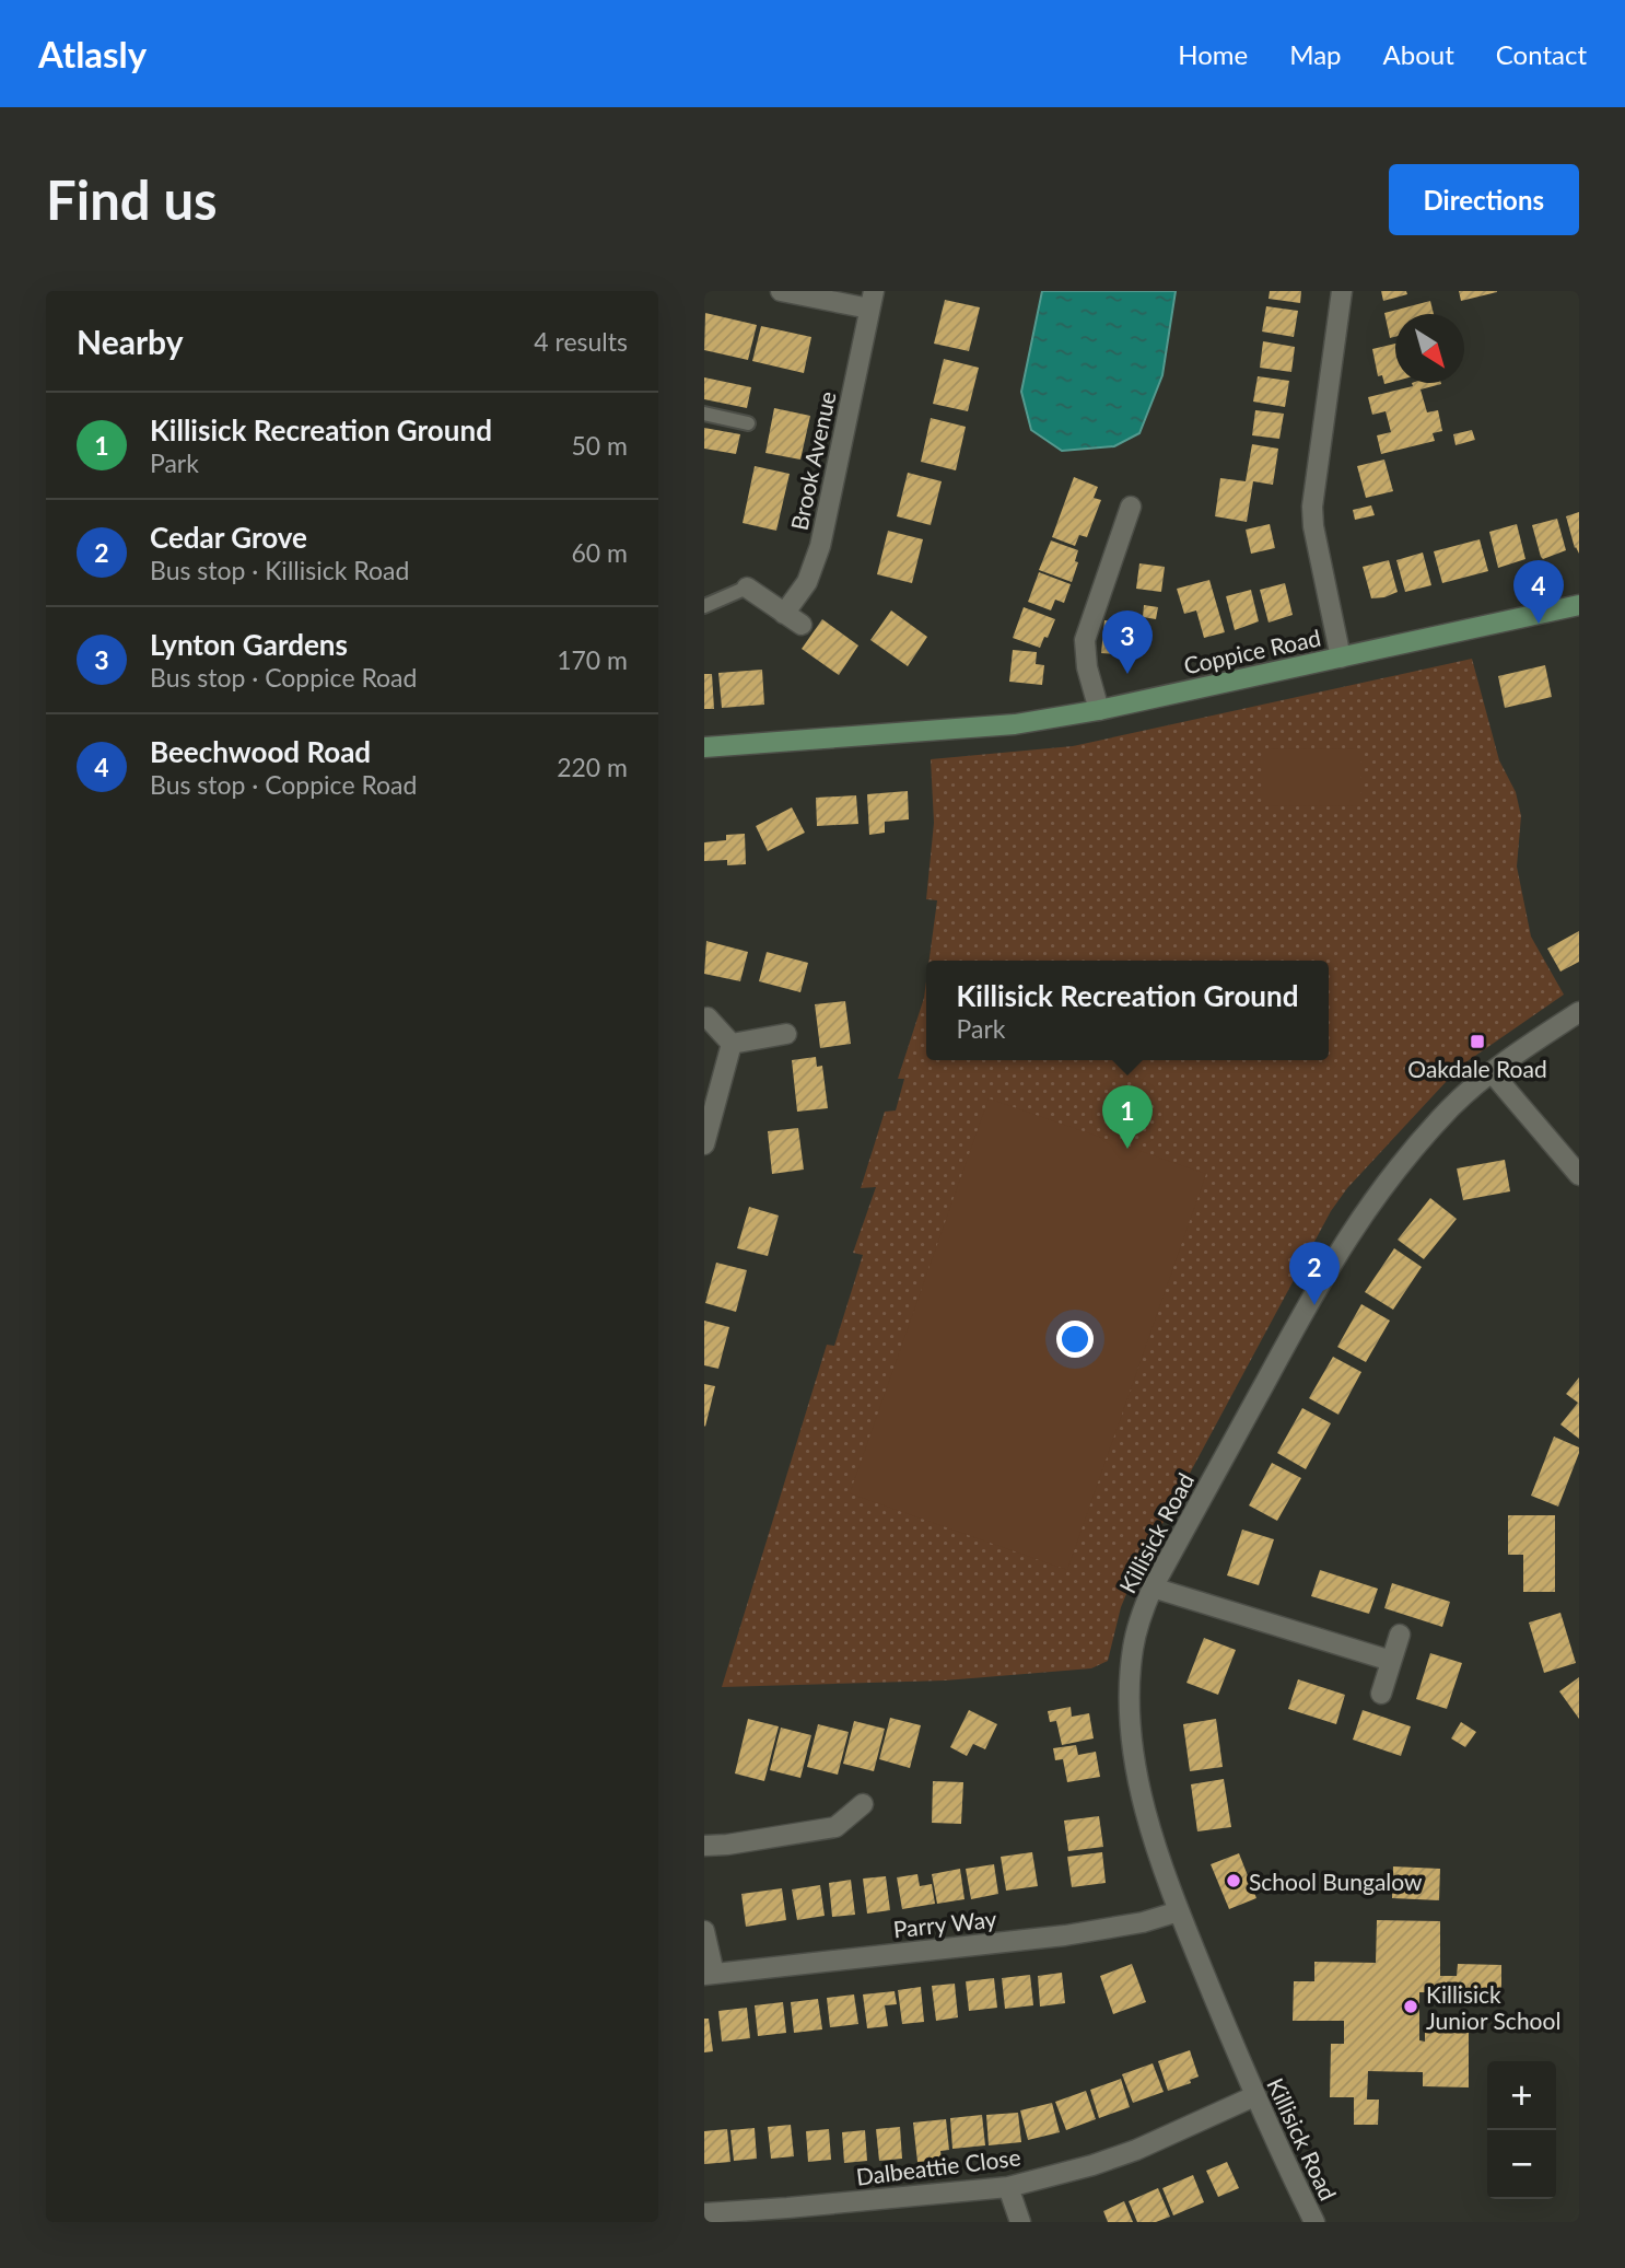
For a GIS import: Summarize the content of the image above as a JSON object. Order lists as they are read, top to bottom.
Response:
{
  "streets": {
    "street": [
      "Brook Avenue",
      "Coppice Road",
      "Killisick Road",
      "Parry Way",
      "Dalbeattie Close"
    ]
  },
  "crossings": [
    ["Killisick Road", "Parry Way"],
    ["Killisick Road", "Dalbeattie Close"]
  ],
  "places": {
    "transit": ["Oakdale Road"],
    "other": ["School Bungalow", "Killisick Junior School"]
  },
  "north": "bottom right",
  "page": {
    "header": "Atlasly",
    "nav": [
      "Home",
      "Map",
      "About",
      "Contact"
    ],
    "buttons": "Directions",
    "title": "Find us",
    "heading": ["Nearby", "4 results"],
    "list": [
      {
        "mark": "1",
        "name": "Killisick Recreation Ground",
        "note": "Park",
        "value": "50 m"
      },
      {
        "mark": "2",
        "name": "Cedar Grove",
        "note": "Bus stop · Killisick Road",
        "value": "60 m"
      },
      {
        "mark": "3",
        "name": "Lynton Gardens",
        "note": "Bus stop · Coppice Road",
        "value": "170 m"
      },
      {
        "mark": "4",
        "name": "Beechwood Road",
        "note": "Bus stop · Coppice Road",
        "value": "220 m"
      }
    ],
    "pins": [
      "4",
      "3",
      "1",
      "2"
    ],
    "popup": ["Killisick Recreation Ground", "Park"],
    "map_buttons": ["+", "−"]
  }
}
